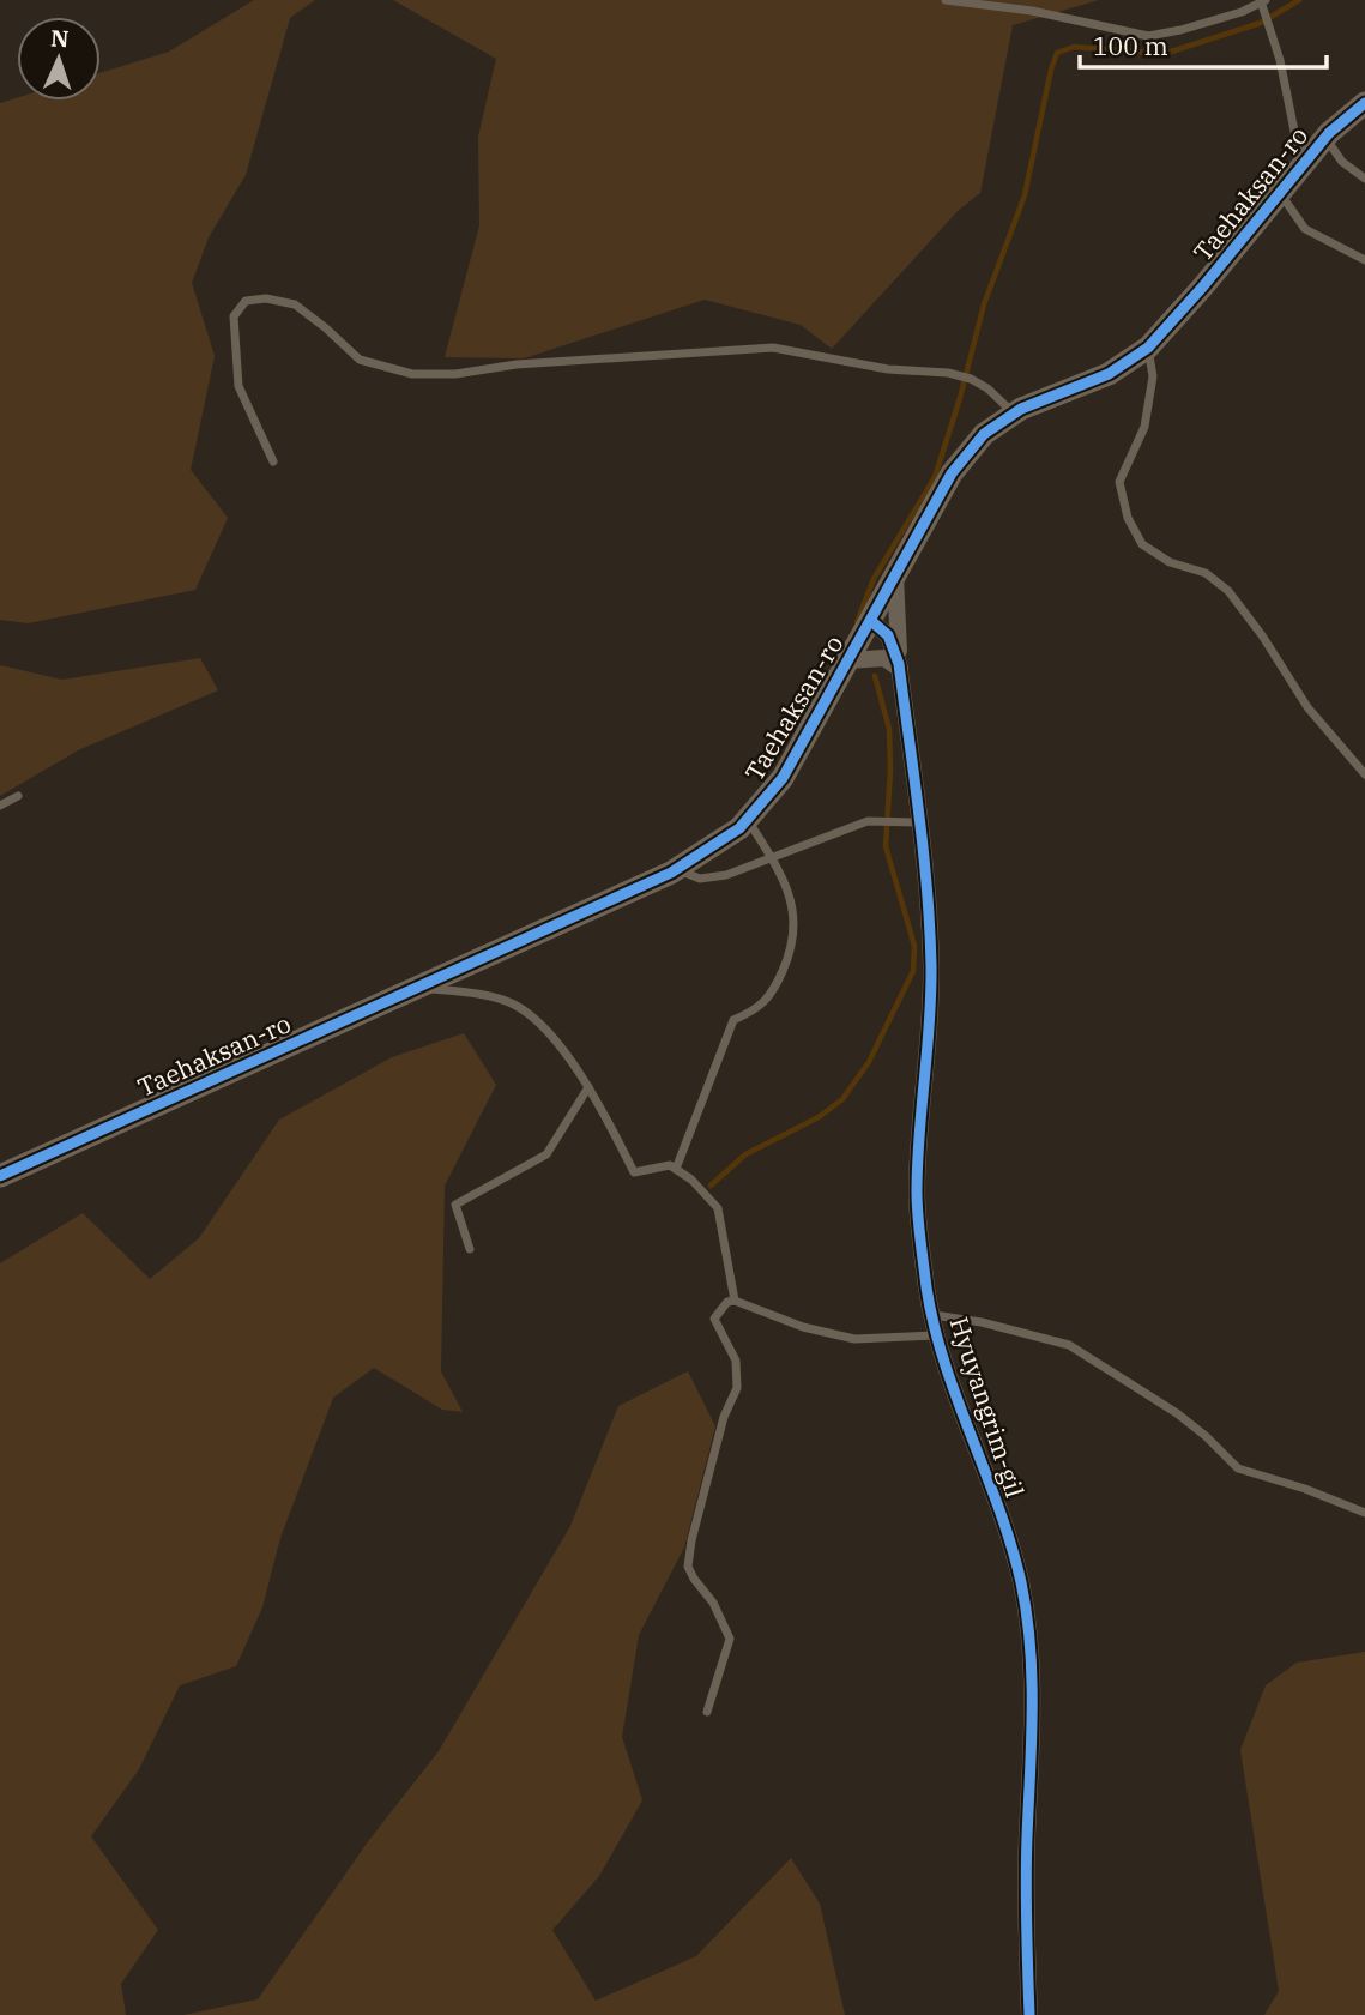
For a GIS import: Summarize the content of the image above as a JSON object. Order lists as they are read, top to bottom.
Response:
{
  "streets": {
    "street": ["Taehaksan-ro", "Hyuyangrim-gil"]
  },
  "crossings": [
    ["Taehaksan-ro", "Hyuyangrim-gil"]
  ],
  "scale_bar": "100 m",
  "north": "top"
}
